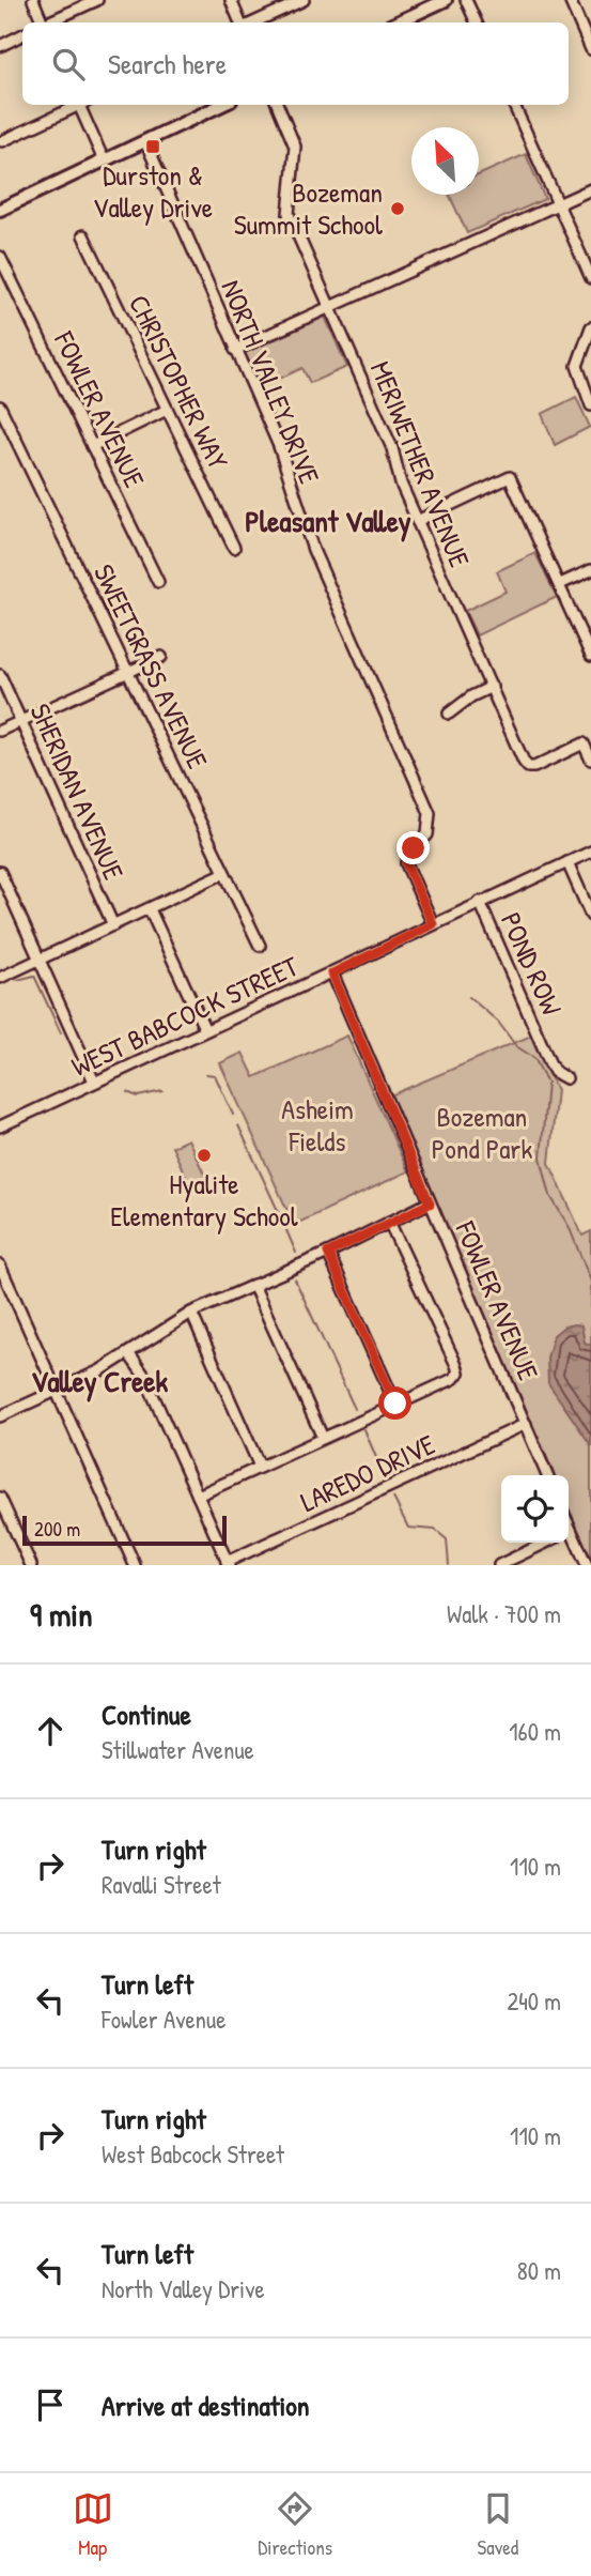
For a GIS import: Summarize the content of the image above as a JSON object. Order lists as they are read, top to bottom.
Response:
{
  "streets": {
    "street": [
      "CHRISTOPHER WAY",
      "NORTH VALLEY DRIVE",
      "FOWLER AVENUE",
      "MERIWETHER AVENUE",
      "SWEETGRASS AVENUE",
      "SHERIDAN AVENUE",
      "POND ROW",
      "WEST BABCOCK STREET",
      "LAREDO DRIVE"
    ]
  },
  "crossings": [
    ["NORTH VALLEY DRIVE", "WEST BABCOCK STREET"],
    ["FOWLER AVENUE", "WEST BABCOCK STREET"],
    ["FOWLER AVENUE", "LAREDO DRIVE"],
    ["POND ROW", "WEST BABCOCK STREET"]
  ],
  "districts": ["Pleasant Valley", "Valley Creek"],
  "parks": ["Asheim Fields", "Bozeman Pond Park"],
  "places": {
    "transit": ["Durston & Valley Drive"],
    "other": ["Bozeman Summit School", "Hyalite Elementary School"]
  },
  "scale_bar": "200 m",
  "north": "top left",
  "page": {
    "search": "Search here",
    "scale": "200 m",
    "heading": ["9 min", "Walk · 700 m"],
    "list": [
      ["Continue", "Stillwater Avenue", "160 m"],
      ["Turn right", "Ravalli Street", "110 m"],
      ["Turn left", "Fowler Avenue", "240 m"],
      ["Turn right", "West Babcock Street", "110 m"],
      ["Turn left", "North Valley Drive", "80 m"],
      "Arrive at destination"
    ],
    "nav": ["Map", "Directions", "Saved"]
  }
}
